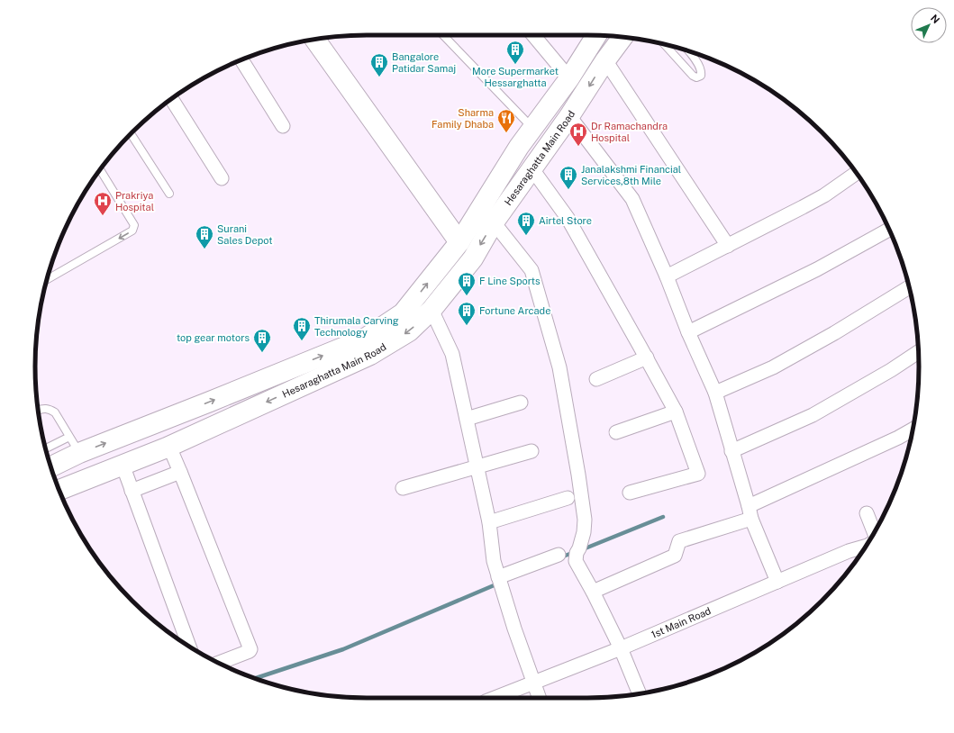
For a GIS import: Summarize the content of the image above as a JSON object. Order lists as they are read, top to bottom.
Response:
{
  "streets": {
    "main road": ["Hesaraghatta Main Road"],
    "street": ["1st Main Road"]
  },
  "places": {
    "building": [
      "More Supermarket Hessarghatta",
      "Bangalore Patidar Samaj",
      "Janalakshmi Financial Services,8th Mile",
      "Airtel Store",
      "Surani Sales Depot",
      "F Line Sports",
      "Fortune Arcade",
      "Thirumala Carving Technology",
      "top gear motors"
    ],
    "restaurant": ["Sharma Family Dhaba"],
    "hospital": ["Dr Ramachandra Hospital", "Prakriya Hospital"]
  },
  "north": "top right"
}
